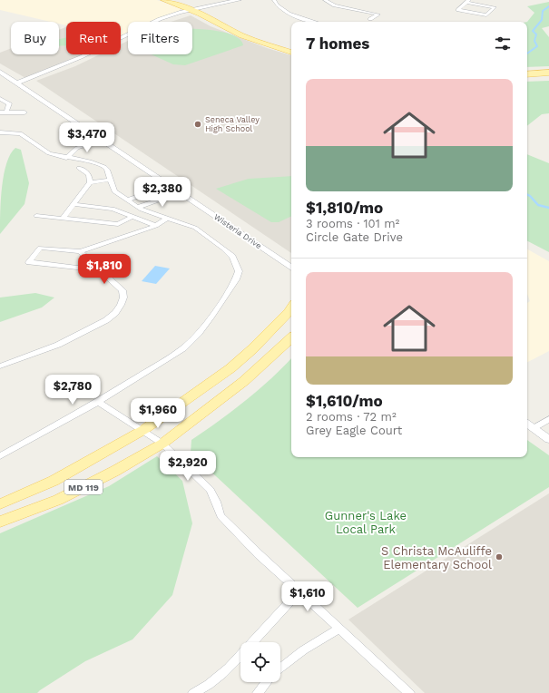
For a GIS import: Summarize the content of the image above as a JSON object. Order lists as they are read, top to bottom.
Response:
{
  "streets": {
    "main road": ["MD 119"],
    "street": ["Wisteria Drive"]
  },
  "parks": ["Gunner's Lake Local Park"],
  "places": ["Seneca Valley High School", "S Christa McAuliffe Elementary School"],
  "page": {
    "chip": ["Buy", "Rent", "Filters"],
    "heading": "7 homes",
    "list": [
      {
        "name": "$1,810/mo",
        "note": "3 rooms · 101 m² · Circle Gate Drive"
      },
      {
        "name": "$1,610/mo",
        "note": "2 rooms · 72 m² · Grey Eagle Court"
      }
    ],
    "price": [
      "$3,470",
      "$2,380",
      "$1,810",
      "$2,780",
      "$1,960",
      "$2,920",
      "$1,610"
    ]
  }
}
